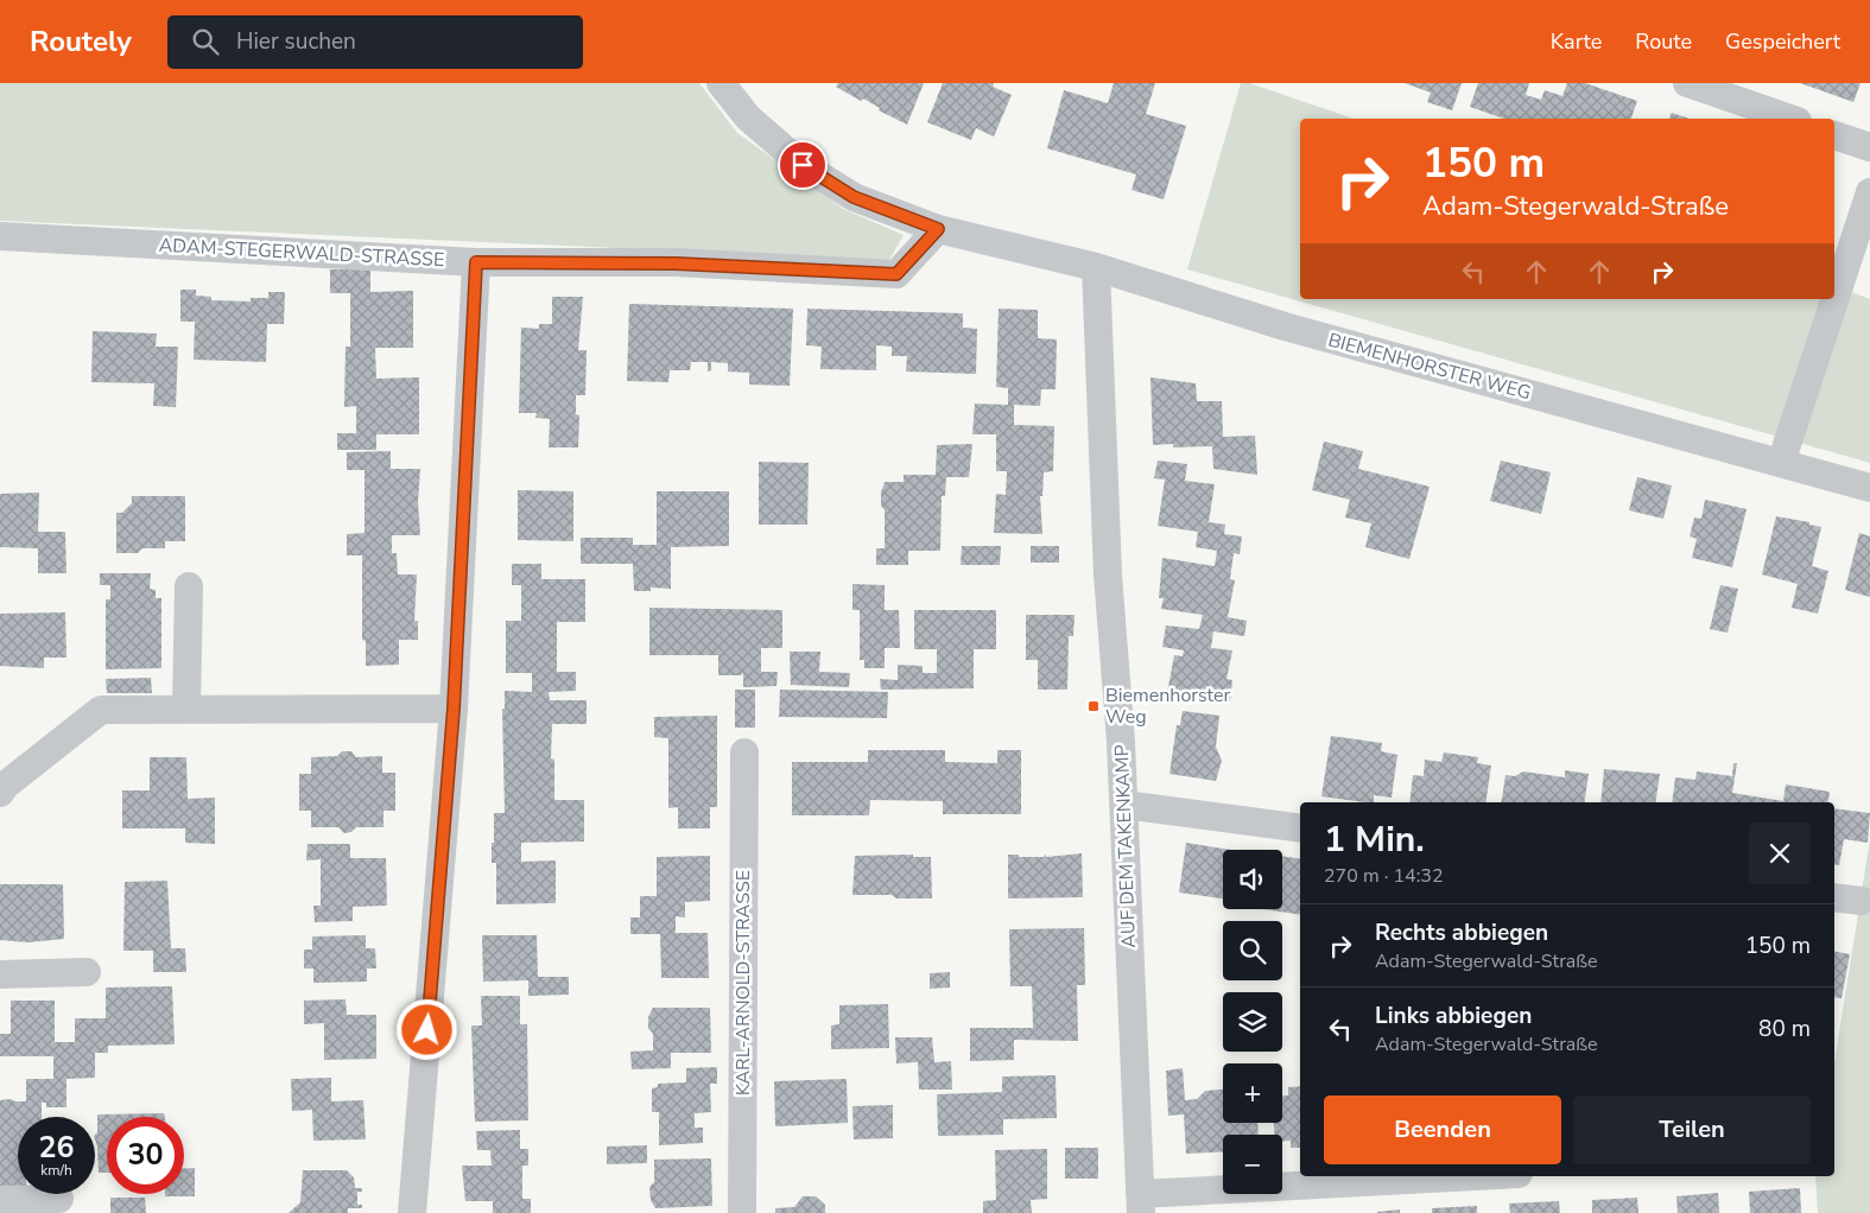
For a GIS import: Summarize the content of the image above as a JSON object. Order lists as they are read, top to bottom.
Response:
{
  "streets": {
    "street": [
      "ADAM-STEGERWALD-STRASSE",
      "BIEMENHORSTER WEG",
      "AUF DEM TAKENKAMP",
      "KARL-ARNOLD-STRASSE"
    ]
  },
  "crossings": [
    ["ADAM-STEGERWALD-STRASSE", "BIEMENHORSTER WEG"],
    ["BIEMENHORSTER WEG", "AUF DEM TAKENKAMP"]
  ],
  "places": {
    "transit": ["Biemenhorster Weg"]
  },
  "page": {
    "header": "Routely",
    "search": "Hier suchen",
    "nav": ["Karte", "Route", "Gespeichert"],
    "turn": ["150 m", "Adam-Stegerwald-Straße"],
    "heading": ["1 Min.", "270 m · 14:32"],
    "map_buttons": ["+", "−"],
    "list": [
      {
        "name": "Rechts abbiegen",
        "note": "Adam-Stegerwald-Straße",
        "value": "150 m"
      },
      {
        "name": "Links abbiegen",
        "note": "Adam-Stegerwald-Straße",
        "value": "80 m"
      }
    ],
    "buttons": ["Beenden", "Teilen"],
    "speed": "26 km/h",
    "limit": "30"
  }
}
